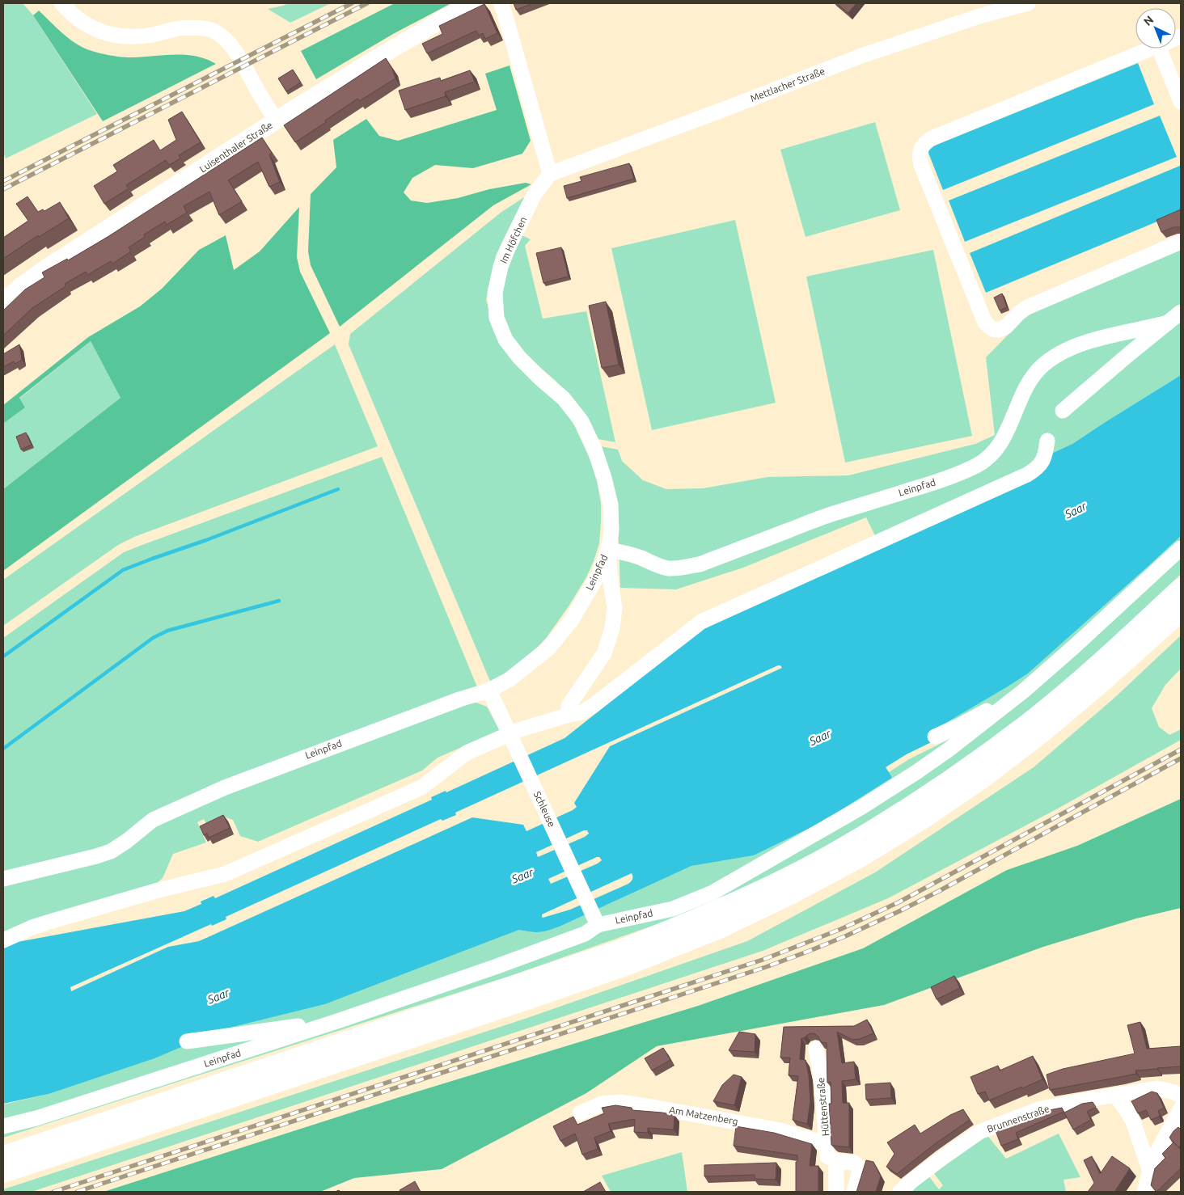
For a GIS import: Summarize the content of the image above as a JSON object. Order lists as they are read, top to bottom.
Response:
{
  "streets": {
    "main road": ["Luisenthaler Straße"],
    "street": [
      "Mettlacher Straße",
      "Im Höfchen",
      "Leinpfad",
      "Schleuse",
      "Hüttenstraße",
      "Am Matzenberg",
      "Brunnenstraße"
    ]
  },
  "crossings": [
    ["Mettlacher Straße", "Im Höfchen"],
    ["Im Höfchen", "Leinpfad"],
    ["Leinpfad", "Schleuse"],
    ["Hüttenstraße", "Am Matzenberg"]
  ],
  "water": ["Saar"],
  "north": "top left"
}
